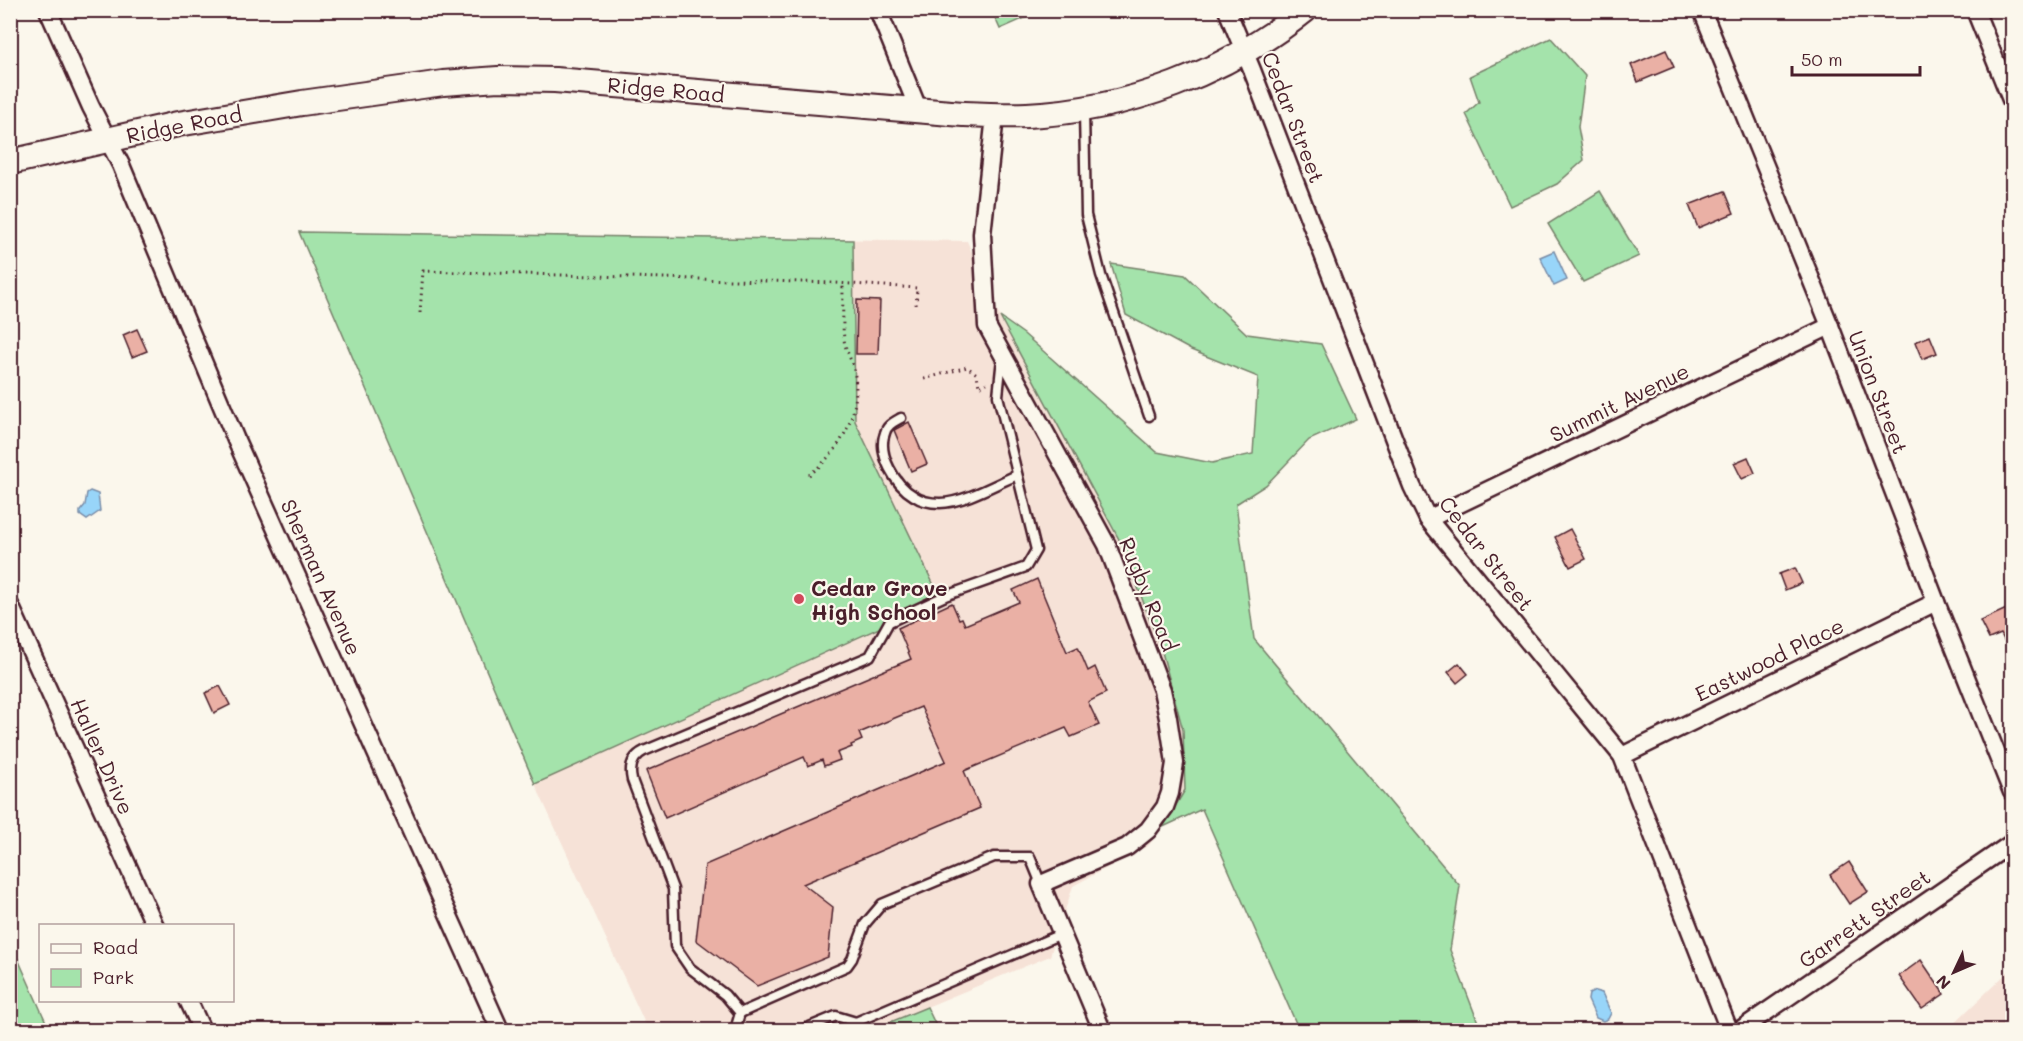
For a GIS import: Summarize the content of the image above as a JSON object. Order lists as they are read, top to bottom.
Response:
{
  "streets": {
    "main road": ["Ridge Road"],
    "street": [
      "Cedar Street",
      "Union Street",
      "Summit Avenue",
      "Sherman Avenue",
      "Rugby Road",
      "Eastwood Place",
      "Haller Drive",
      "Garrett Street"
    ]
  },
  "crossings": [
    ["Ridge Road", "Cedar Street"],
    ["Ridge Road", "Sherman Avenue"],
    ["Ridge Road", "Rugby Road"],
    ["Cedar Street", "Summit Avenue"],
    ["Cedar Street", "Eastwood Place"],
    ["Union Street", "Summit Avenue"],
    ["Union Street", "Eastwood Place"]
  ],
  "places": ["Cedar Grove High School"],
  "legend": ["Road", "Park"],
  "scale_bar": "50 m",
  "north": "bottom left"
}
